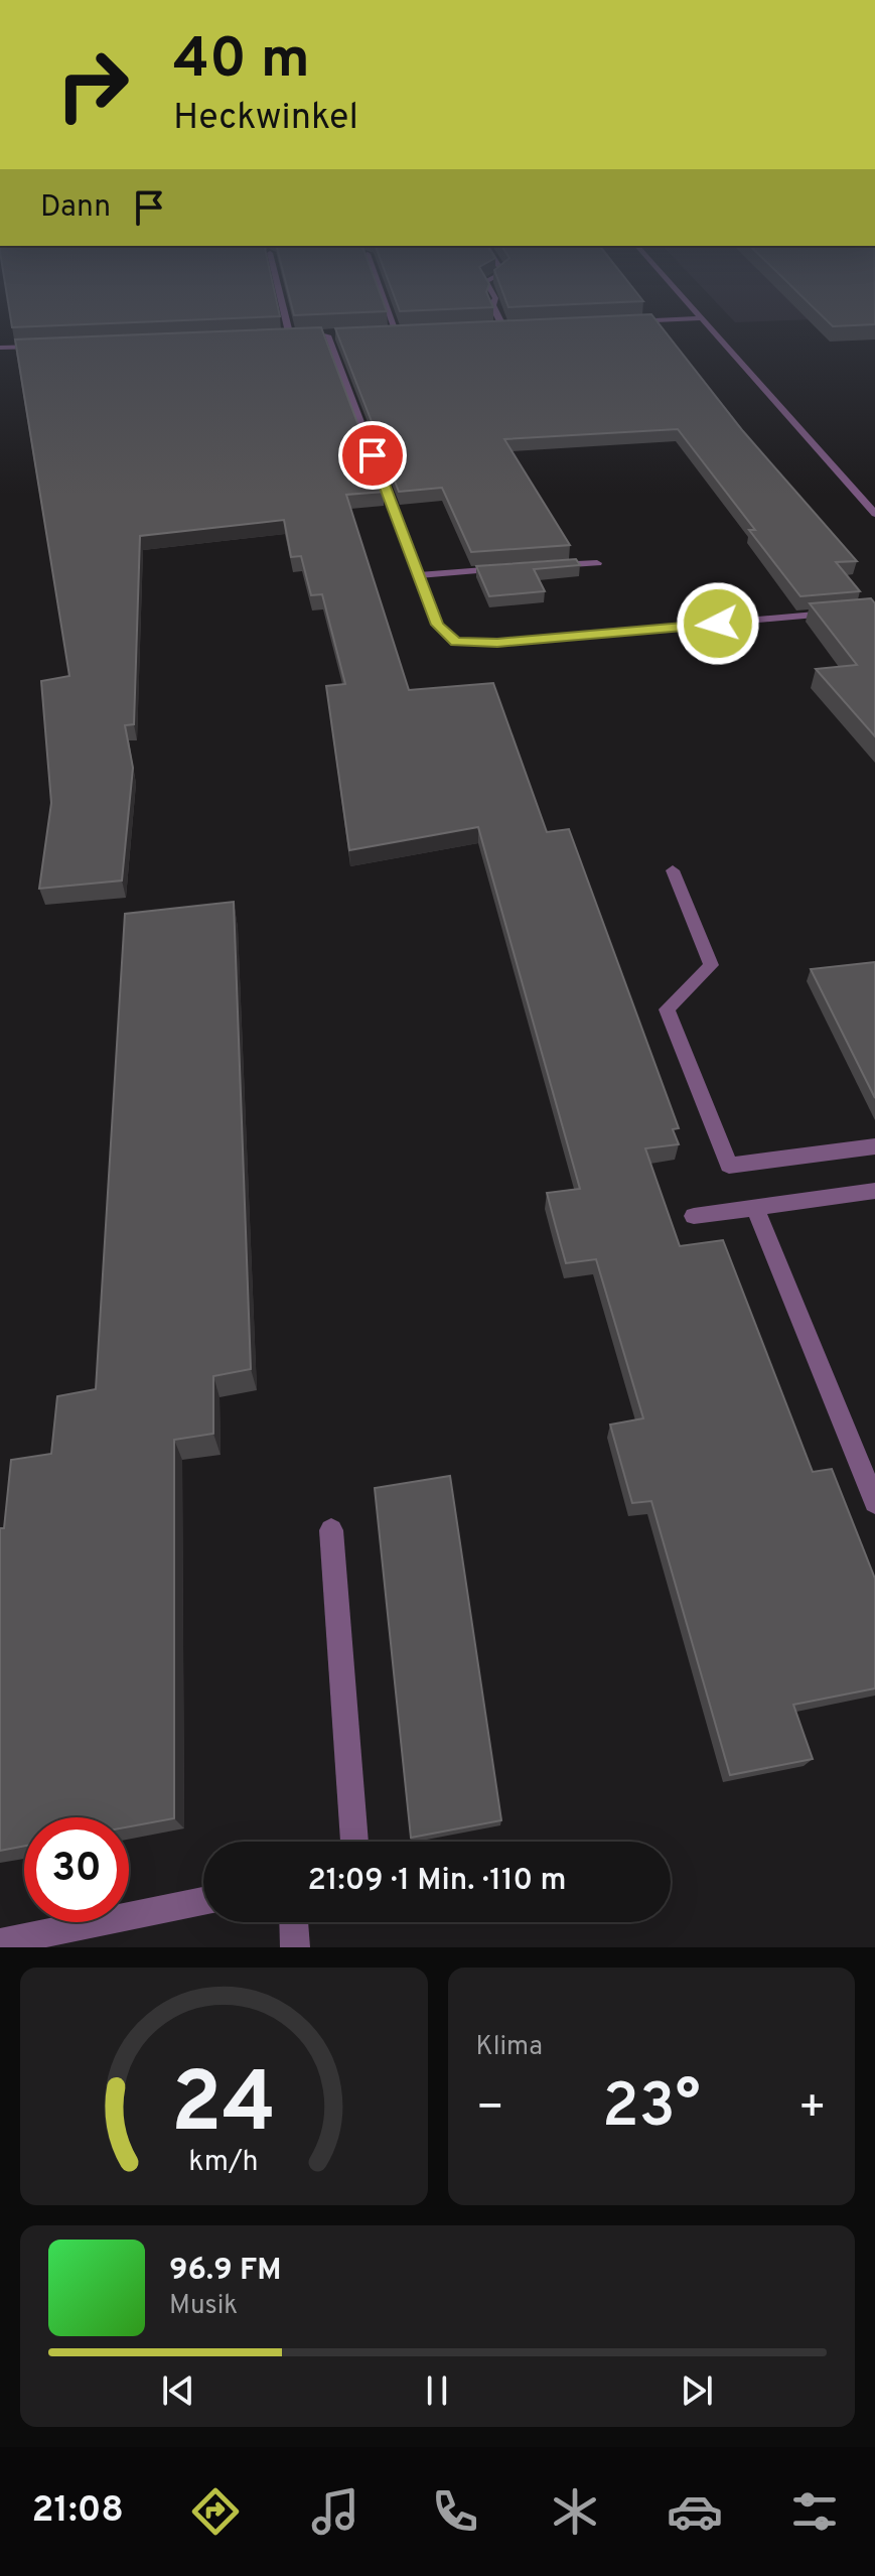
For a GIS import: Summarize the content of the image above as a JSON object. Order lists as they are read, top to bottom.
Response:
{
  "page": {
    "turn": ["40 m", "Heckwinkel"],
    "then": "Dann",
    "limit": "30",
    "trip": "21:09 · 1 Min. · 110 m",
    "tile": "Klima",
    "heat": ["−", "23°", "+"],
    "song": ["96.9 FM", "Musik"],
    "tabs": "21:08",
    "gauge": ["24", "km/h"]
  }
}
